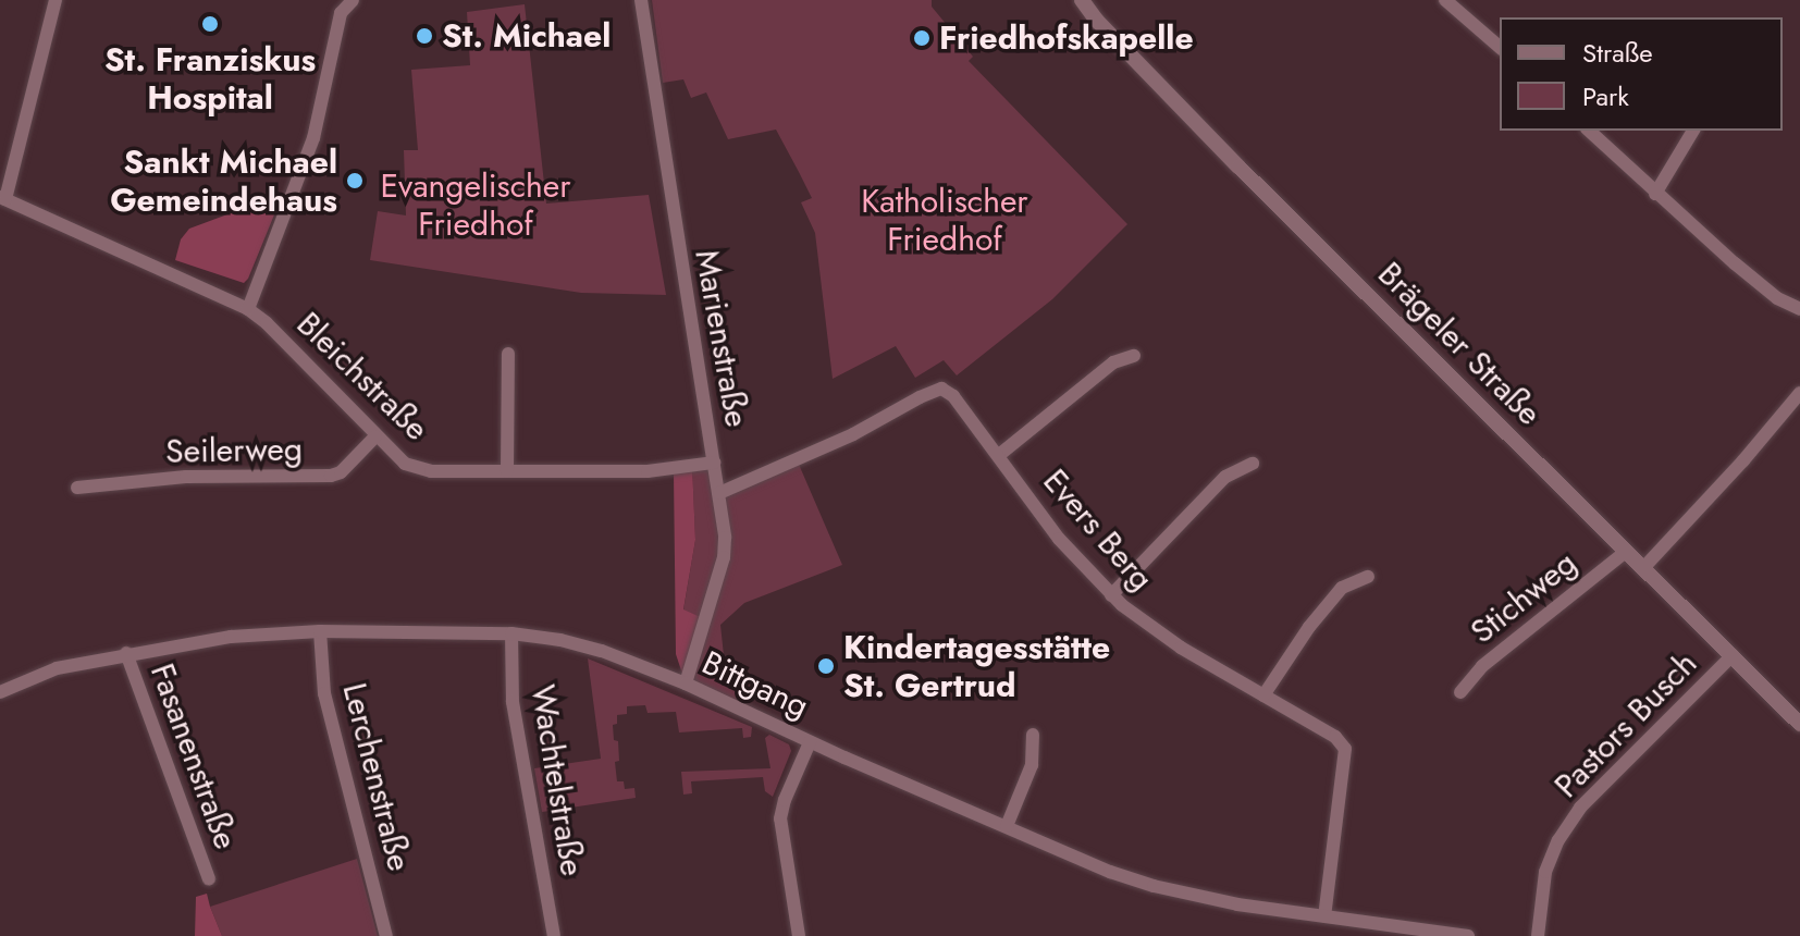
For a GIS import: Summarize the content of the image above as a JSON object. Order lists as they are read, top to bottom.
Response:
{
  "streets": {
    "street": [
      "Marienstraße",
      "Brägeler Straße",
      "Bleichstraße",
      "Seilerweg",
      "Evers Berg",
      "Stichweg",
      "Bittgang",
      "Pastors Busch",
      "Fasanenstraße",
      "Lerchenstraße",
      "Wachtelstraße"
    ]
  },
  "crossings": [
    ["Marienstraße", "Bleichstraße"],
    ["Marienstraße", "Evers Berg"],
    ["Marienstraße", "Bittgang"],
    ["Brägeler Straße", "Stichweg"],
    ["Brägeler Straße", "Pastors Busch"],
    ["Bleichstraße", "Seilerweg"],
    ["Evers Berg", "Bittgang"],
    ["Bittgang", "Fasanenstraße"],
    ["Bittgang", "Lerchenstraße"],
    ["Bittgang", "Wachtelstraße"]
  ],
  "parks": ["Evangelischer Friedhof", "Katholischer Friedhof"],
  "places": [
    "St. Franziskus Hospital",
    "St. Michael",
    "Friedhofskapelle",
    "Sankt Michael Gemeindehaus",
    "Kindertagesstätte St. Gertrud"
  ],
  "legend": ["Straße", "Park"]
}
